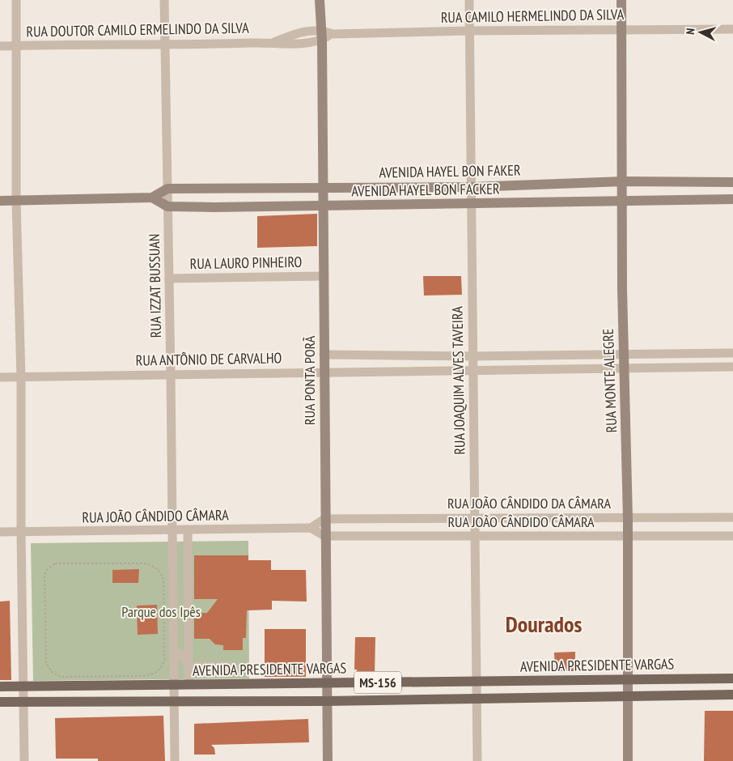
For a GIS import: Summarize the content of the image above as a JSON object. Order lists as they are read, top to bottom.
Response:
{
  "streets": {
    "main road": ["AVENIDA PRESIDENTE VARGAS", "MS-156"],
    "street": [
      "RUA CAMILO HERMELINDO DA SILVA",
      "RUA DOUTOR CAMILO ERMELINDO DA SILVA",
      "AVENIDA HAYEL BON FAKER",
      "AVENIDA HAYEL BON FACKER",
      "RUA LAURO PINHEIRO",
      "RUA IZZAT BUSSUAN",
      "RUA ANTÔNIO DE CARVALHO",
      "RUA PONTA PORÃ",
      "RUA JOAQUIM ALVES TAVEIRA",
      "RUA MONTE ALEGRE",
      "RUA JOÃO CÂNDIDO DA CÂMARA",
      "RUA JOÃO CÂNDIDO CÂMARA"
    ]
  },
  "crossings": [
    ["RUA CAMILO HERMELINDO DA SILVA", "RUA DOUTOR CAMILO ERMELINDO DA SILVA"],
    ["RUA CAMILO HERMELINDO DA SILVA", "RUA PONTA PORÃ"],
    ["RUA CAMILO HERMELINDO DA SILVA", "RUA JOAQUIM ALVES TAVEIRA"],
    ["RUA CAMILO HERMELINDO DA SILVA", "RUA MONTE ALEGRE"],
    ["RUA DOUTOR CAMILO ERMELINDO DA SILVA", "RUA IZZAT BUSSUAN"],
    ["AVENIDA HAYEL BON FAKER", "RUA IZZAT BUSSUAN"],
    ["AVENIDA HAYEL BON FAKER", "RUA PONTA PORÃ"],
    ["AVENIDA HAYEL BON FAKER", "RUA JOAQUIM ALVES TAVEIRA"],
    ["AVENIDA HAYEL BON FAKER", "RUA MONTE ALEGRE"],
    ["AVENIDA HAYEL BON FACKER", "RUA IZZAT BUSSUAN"],
    ["AVENIDA HAYEL BON FACKER", "RUA PONTA PORÃ"],
    ["AVENIDA HAYEL BON FACKER", "RUA JOAQUIM ALVES TAVEIRA"],
    ["AVENIDA HAYEL BON FACKER", "RUA MONTE ALEGRE"],
    ["RUA LAURO PINHEIRO", "RUA IZZAT BUSSUAN"],
    ["RUA LAURO PINHEIRO", "RUA PONTA PORÃ"],
    ["RUA IZZAT BUSSUAN", "RUA ANTÔNIO DE CARVALHO"],
    ["RUA IZZAT BUSSUAN", "RUA JOÃO CÂNDIDO CÂMARA"],
    ["RUA IZZAT BUSSUAN", "AVENIDA PRESIDENTE VARGAS"],
    ["RUA ANTÔNIO DE CARVALHO", "RUA PONTA PORÃ"],
    ["RUA ANTÔNIO DE CARVALHO", "RUA JOAQUIM ALVES TAVEIRA"],
    ["RUA ANTÔNIO DE CARVALHO", "RUA MONTE ALEGRE"],
    ["RUA PONTA PORÃ", "RUA JOÃO CÂNDIDO DA CÂMARA"],
    ["RUA PONTA PORÃ", "RUA JOÃO CÂNDIDO CÂMARA"],
    ["RUA PONTA PORÃ", "AVENIDA PRESIDENTE VARGAS"],
    ["RUA JOAQUIM ALVES TAVEIRA", "RUA JOÃO CÂNDIDO DA CÂMARA"],
    ["RUA JOAQUIM ALVES TAVEIRA", "RUA JOÃO CÂNDIDO CÂMARA"],
    ["RUA JOAQUIM ALVES TAVEIRA", "AVENIDA PRESIDENTE VARGAS"],
    ["RUA MONTE ALEGRE", "RUA JOÃO CÂNDIDO DA CÂMARA"],
    ["RUA MONTE ALEGRE", "RUA JOÃO CÂNDIDO CÂMARA"],
    ["RUA MONTE ALEGRE", "AVENIDA PRESIDENTE VARGAS"]
  ],
  "districts": ["Dourados"],
  "parks": ["Parque dos Ipês"],
  "north": "left"
}
